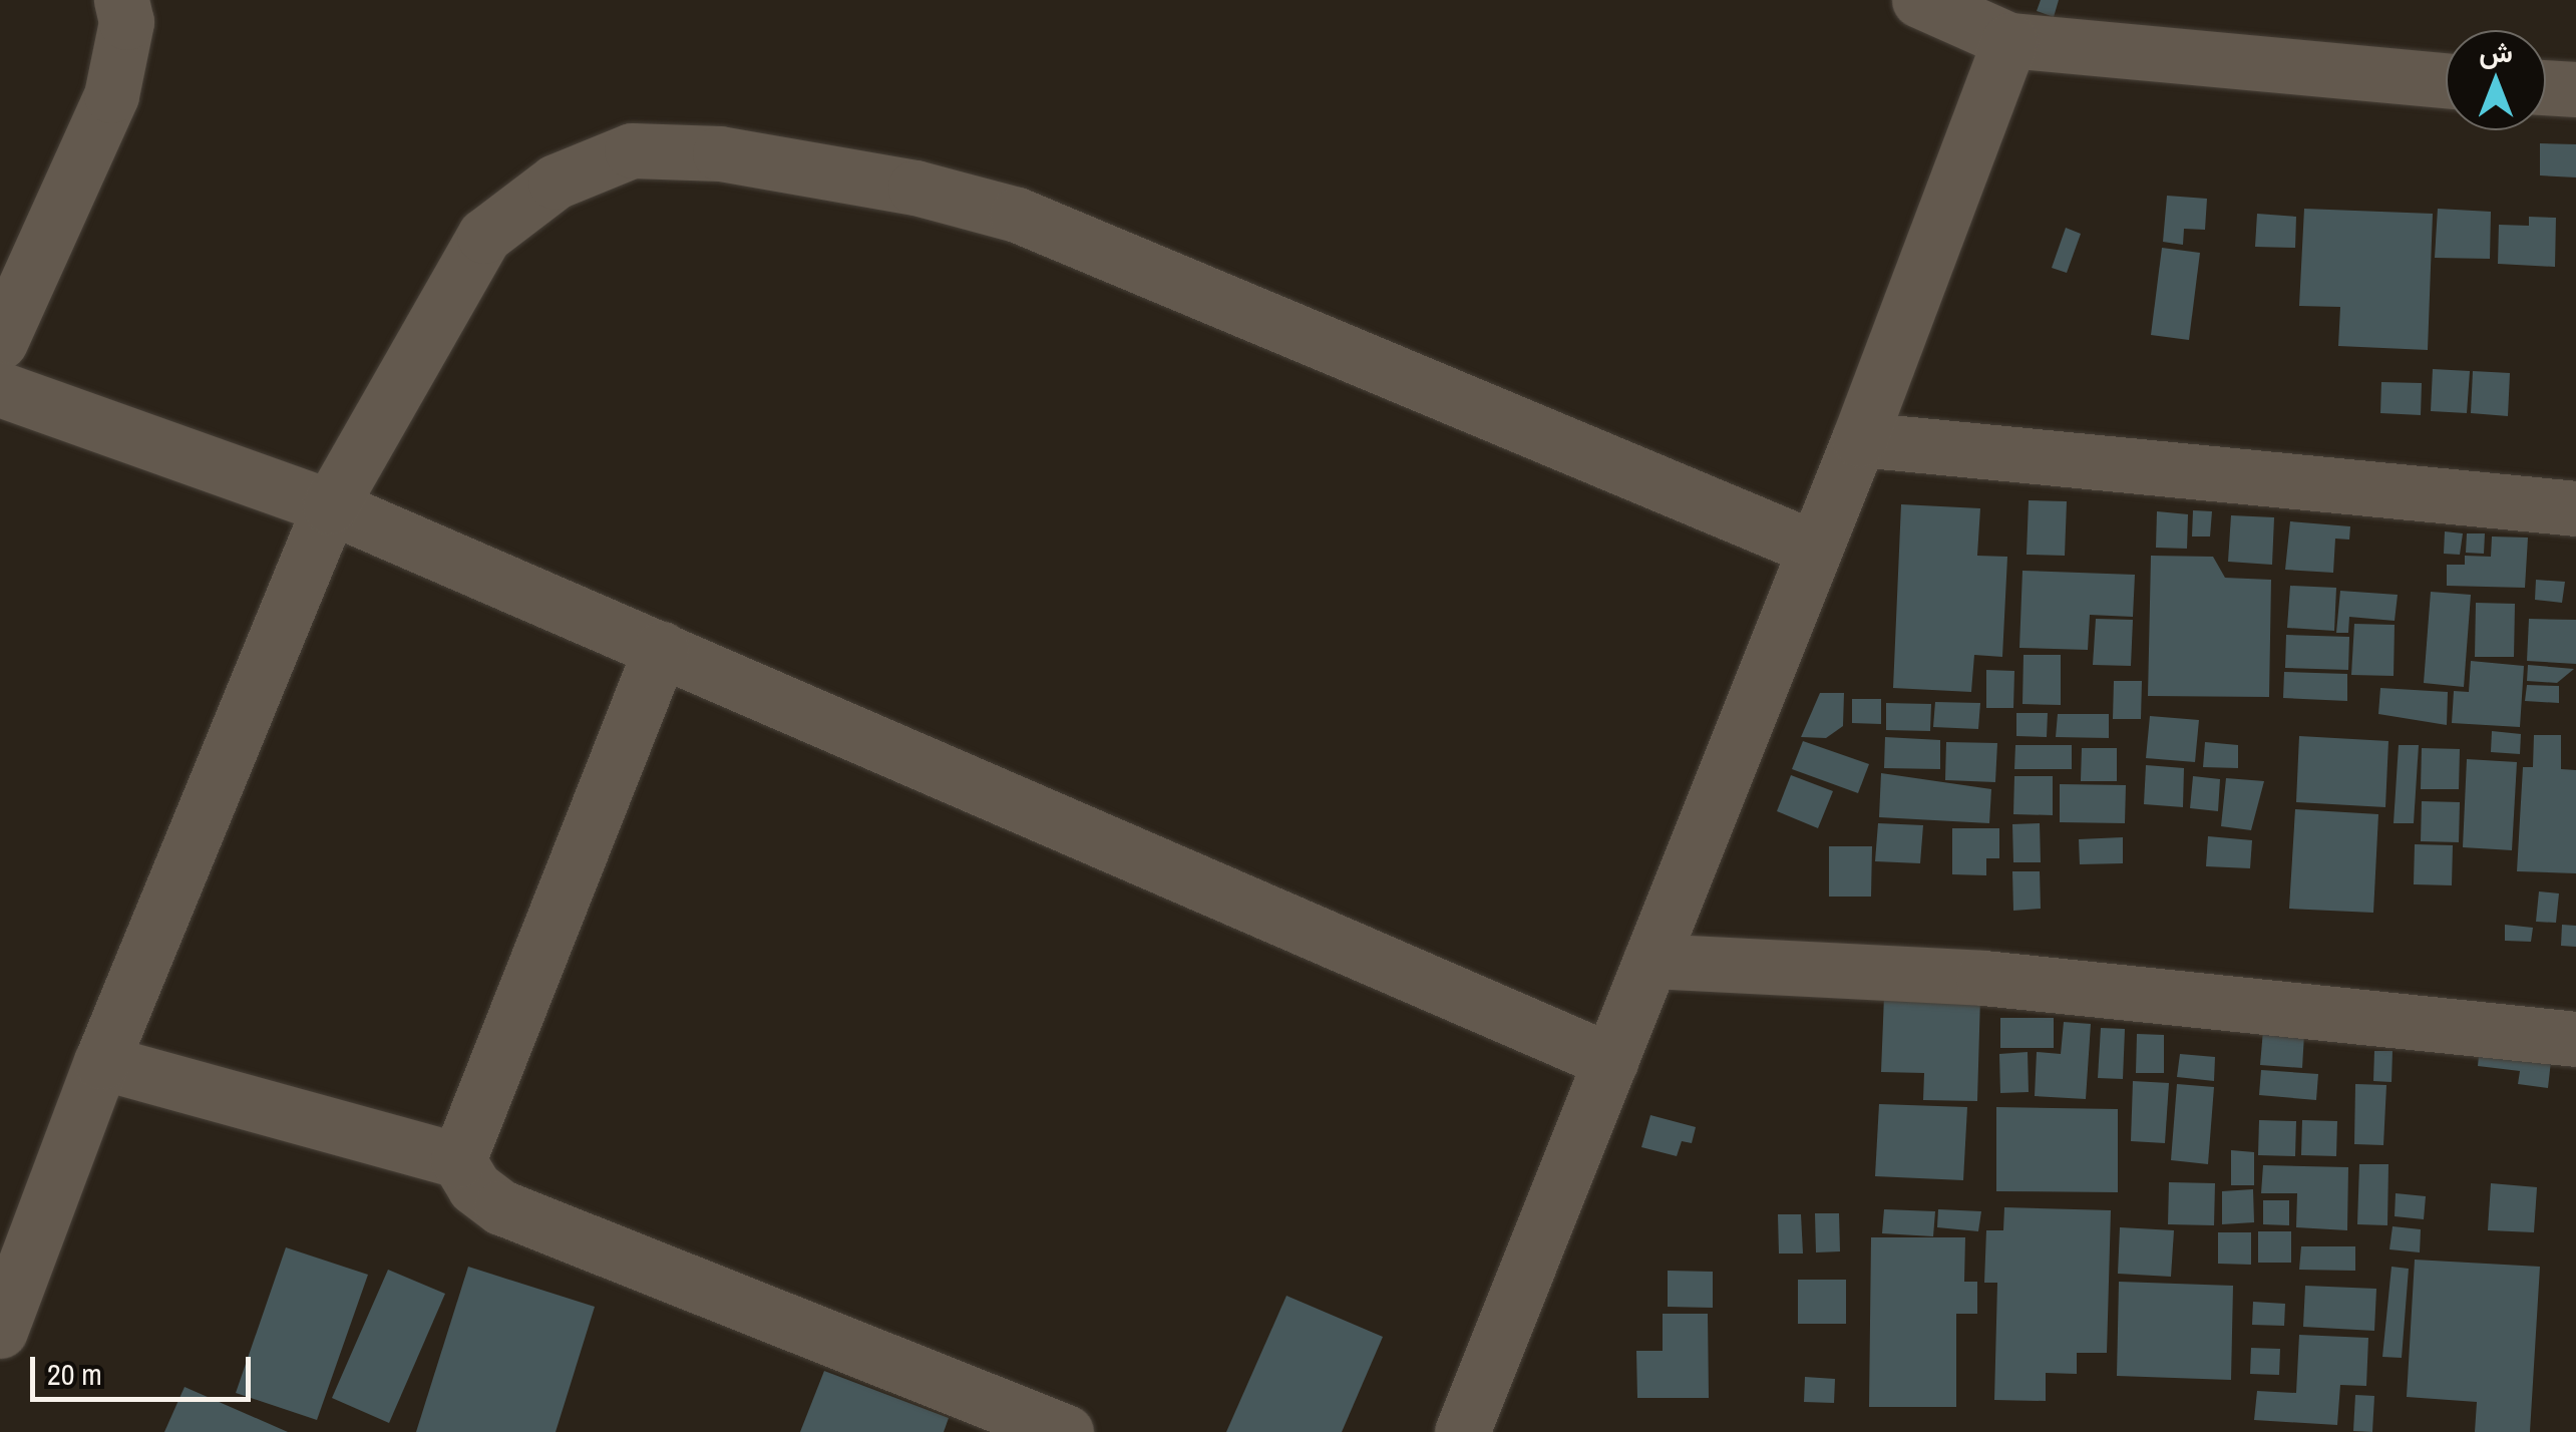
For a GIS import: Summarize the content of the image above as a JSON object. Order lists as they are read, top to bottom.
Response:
{
  "scale_bar": "20 m",
  "north": "top"
}
